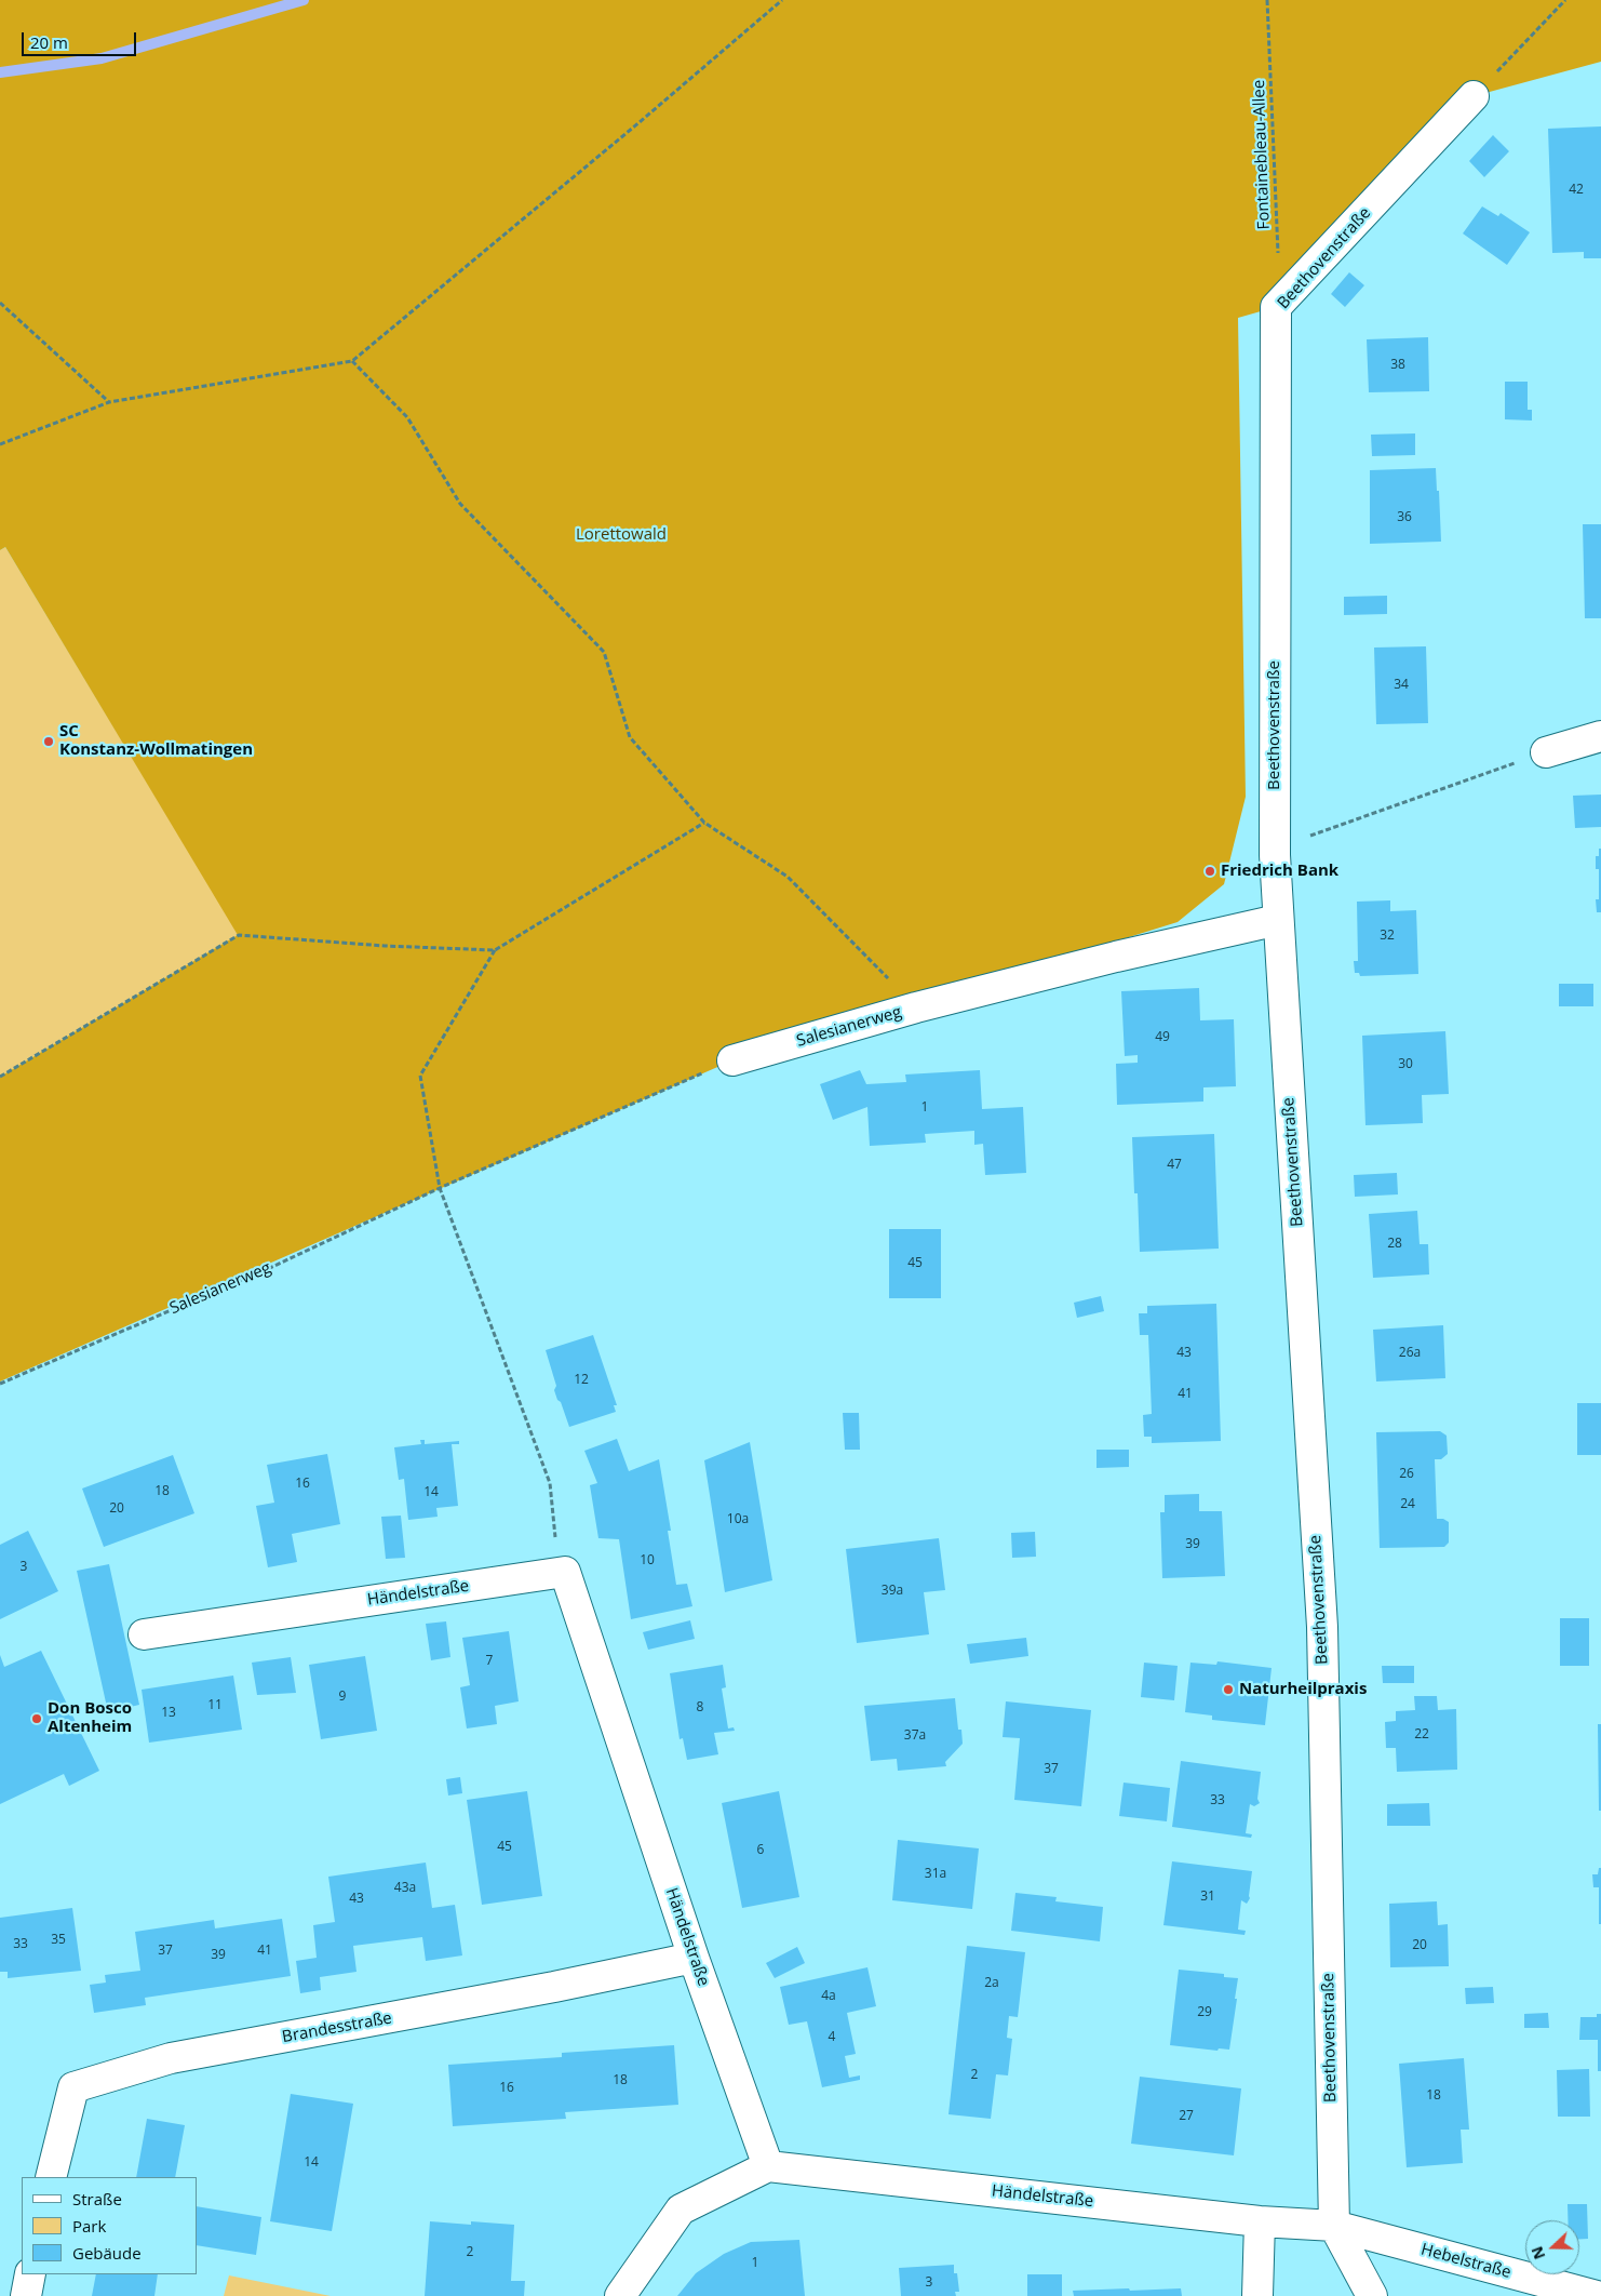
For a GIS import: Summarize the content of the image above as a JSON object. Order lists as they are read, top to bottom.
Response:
{
  "streets": {
    "street": [
      "Beethovenstraße",
      "Salesianerweg",
      "Händelstraße",
      "Brandesstraße",
      "Hebelstraße"
    ],
    "path": ["Fontainebleau-Allee"]
  },
  "crossings": [
    ["Fontainebleau-Allee", "Beethovenstraße"],
    ["Beethovenstraße", "Salesianerweg"],
    ["Beethovenstraße", "Händelstraße"],
    ["Beethovenstraße", "Hebelstraße"],
    ["Händelstraße", "Brandesstraße"],
    ["Händelstraße", "Hebelstraße"]
  ],
  "parks": ["Lorettowald"],
  "places": [
    "SC Konstanz-Wollmatingen",
    "Friedrich Bank",
    "Naturheilpraxis",
    "Don Bosco Altenheim"
  ],
  "house_numbers": [
    "42",
    "38",
    "36",
    "34",
    "32",
    "49",
    "30",
    "1",
    "47",
    "28",
    "45",
    "43",
    "26a",
    "12",
    "41",
    "26",
    "16",
    "18",
    "14",
    "24",
    "20",
    "10a",
    "39",
    "10",
    "3",
    "39a",
    "7",
    "9",
    "11",
    "8",
    "13",
    "22",
    "37a",
    "37",
    "33",
    "45",
    "6",
    "31a",
    "43a",
    "31",
    "43",
    "35",
    "33",
    "20",
    "37",
    "41",
    "39",
    "2a",
    "4a",
    "29",
    "4",
    "2",
    "18",
    "16",
    "18",
    "27",
    "14",
    "2",
    "1",
    "3"
  ],
  "legend": ["Straße", "Park", "Gebäude"],
  "scale_bar": "20 m",
  "north": "left"
}
